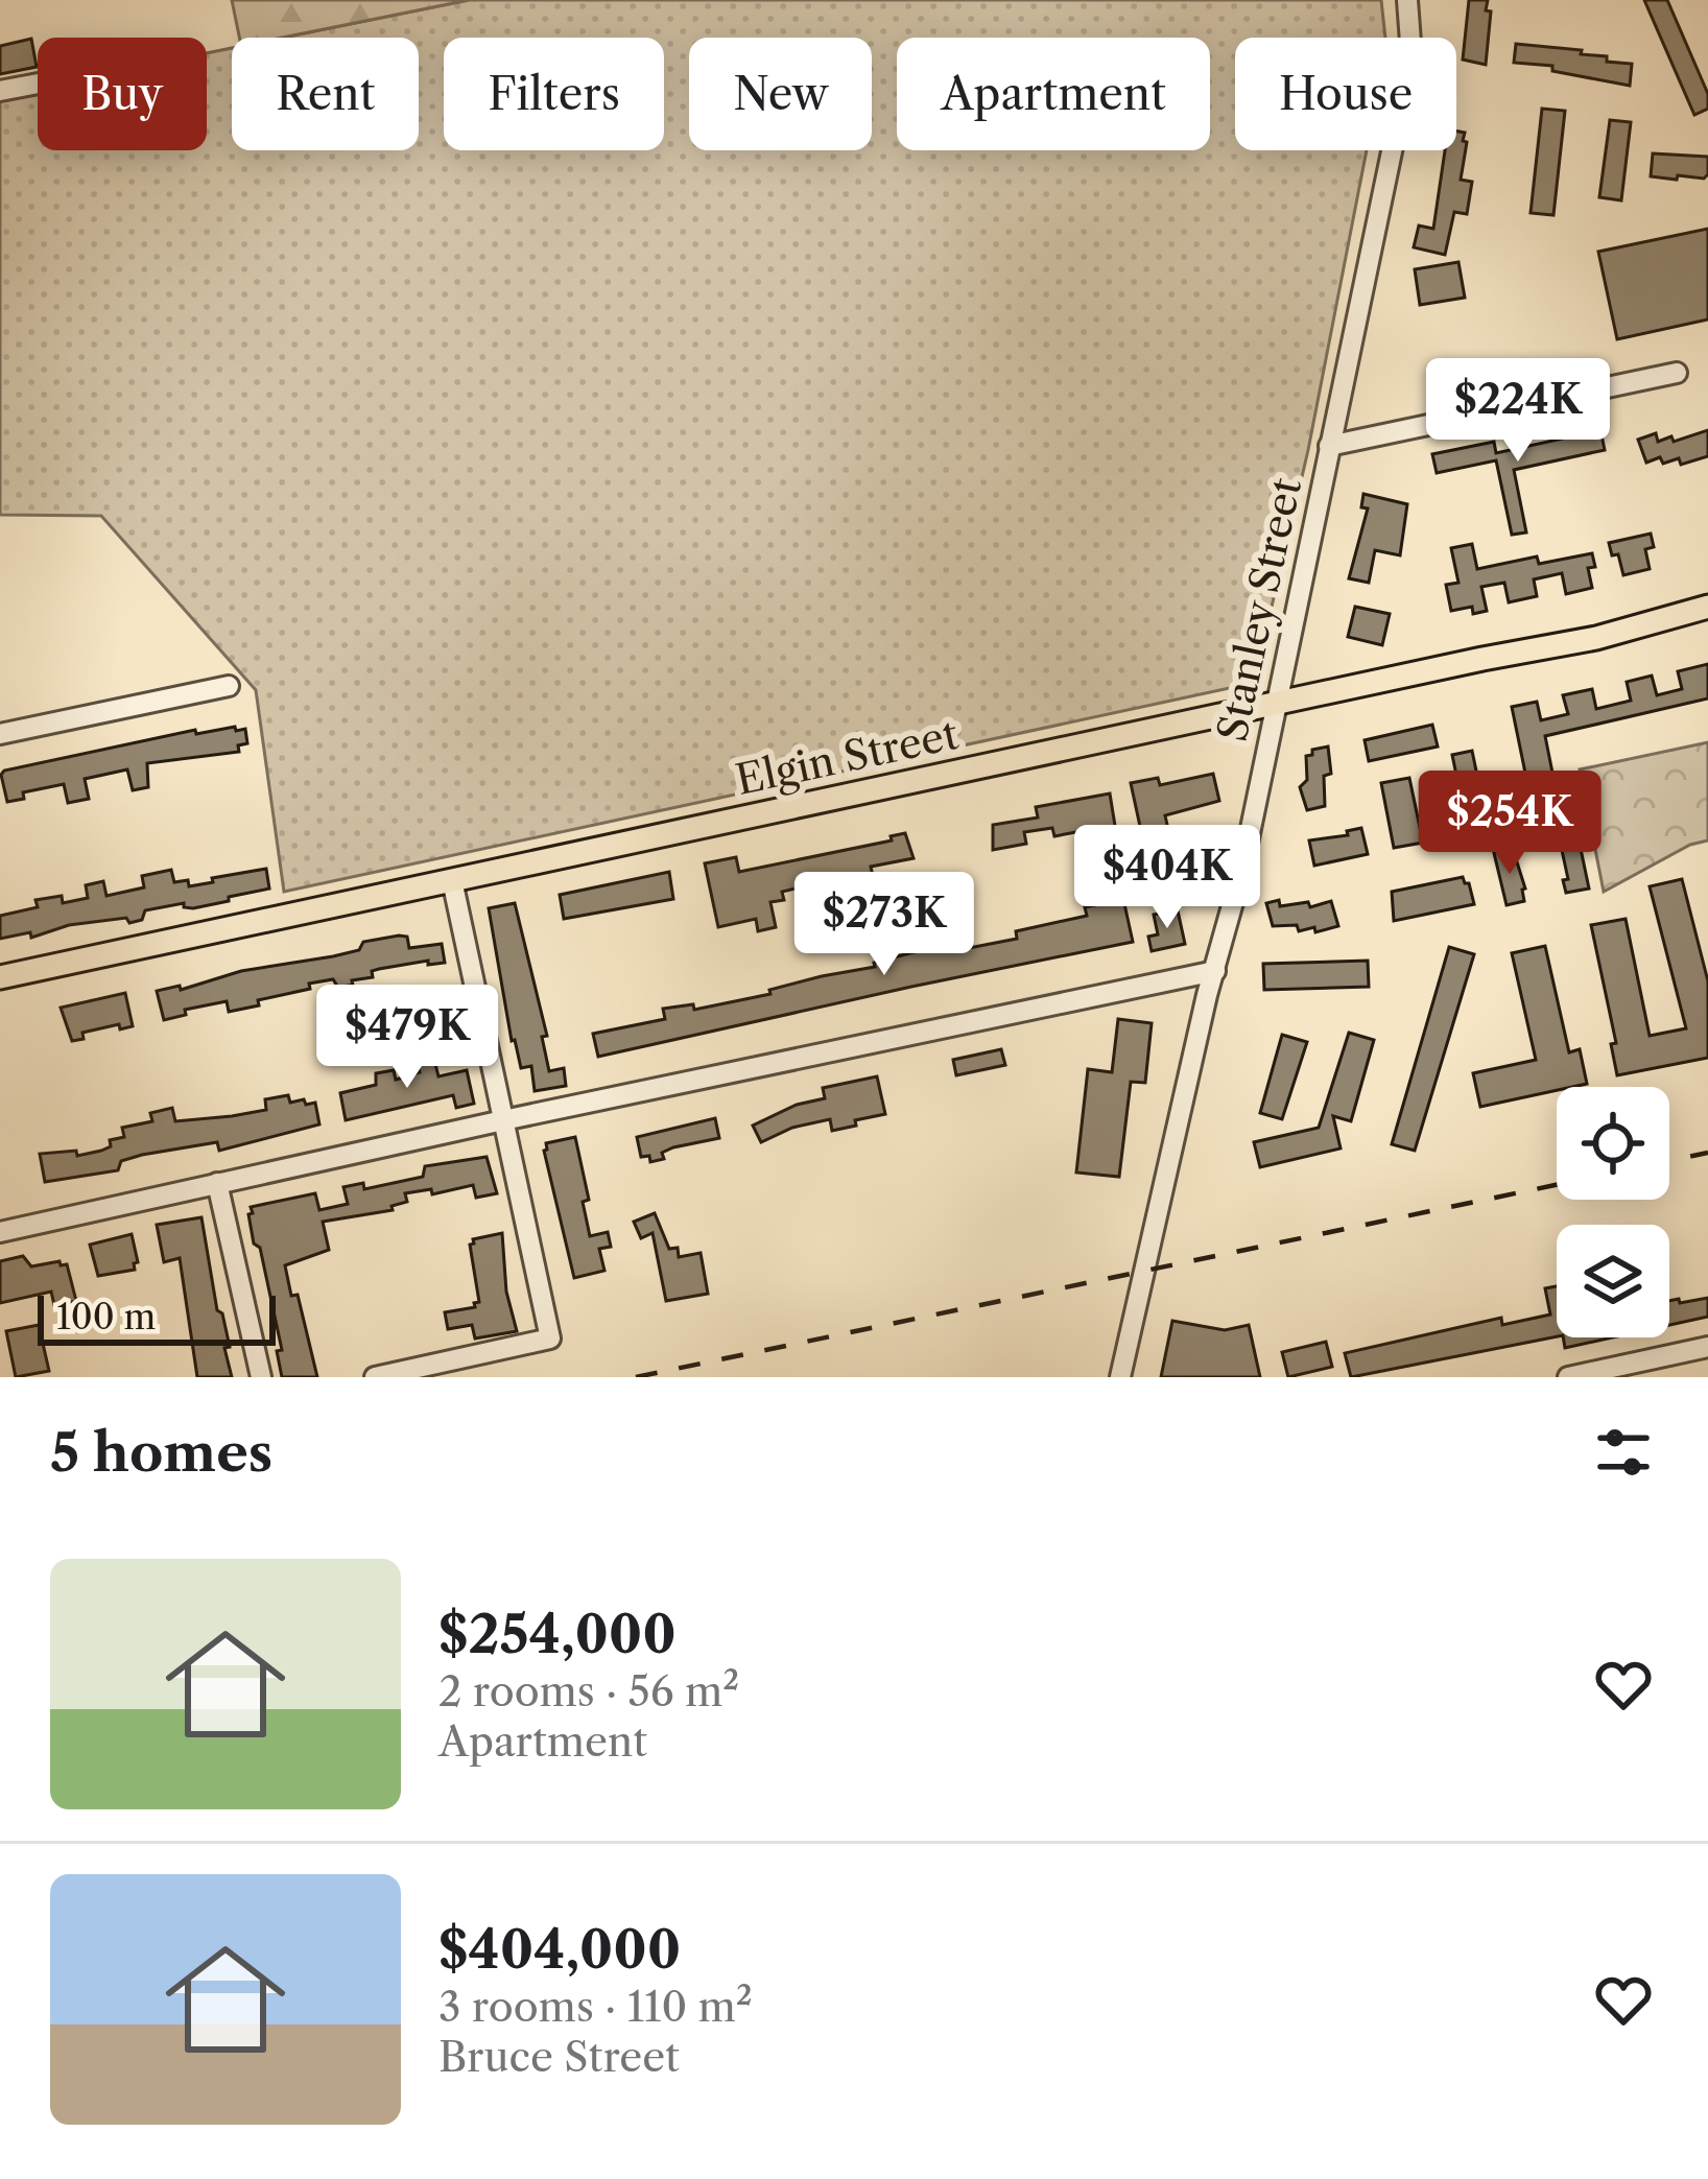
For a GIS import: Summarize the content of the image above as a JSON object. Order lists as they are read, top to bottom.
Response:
{
  "streets": {
    "main road": ["Elgin Street"],
    "street": ["Stanley Street"]
  },
  "crossings": [
    ["Stanley Street", "Elgin Street"]
  ],
  "scale_bar": "100 m",
  "page": {
    "chip": [
      "Buy",
      "Rent",
      "Filters",
      "New",
      "Apartment",
      "House"
    ],
    "price": [
      "$224K",
      "$254K",
      "$404K",
      "$273K",
      "$479K"
    ],
    "scale": "100 m",
    "heading": "5 homes",
    "list": [
      {
        "name": "$254,000",
        "note": "2 rooms · 56 m² · Apartment"
      },
      {
        "name": "$404,000",
        "note": "3 rooms · 110 m² · Bruce Street"
      }
    ]
  }
}
